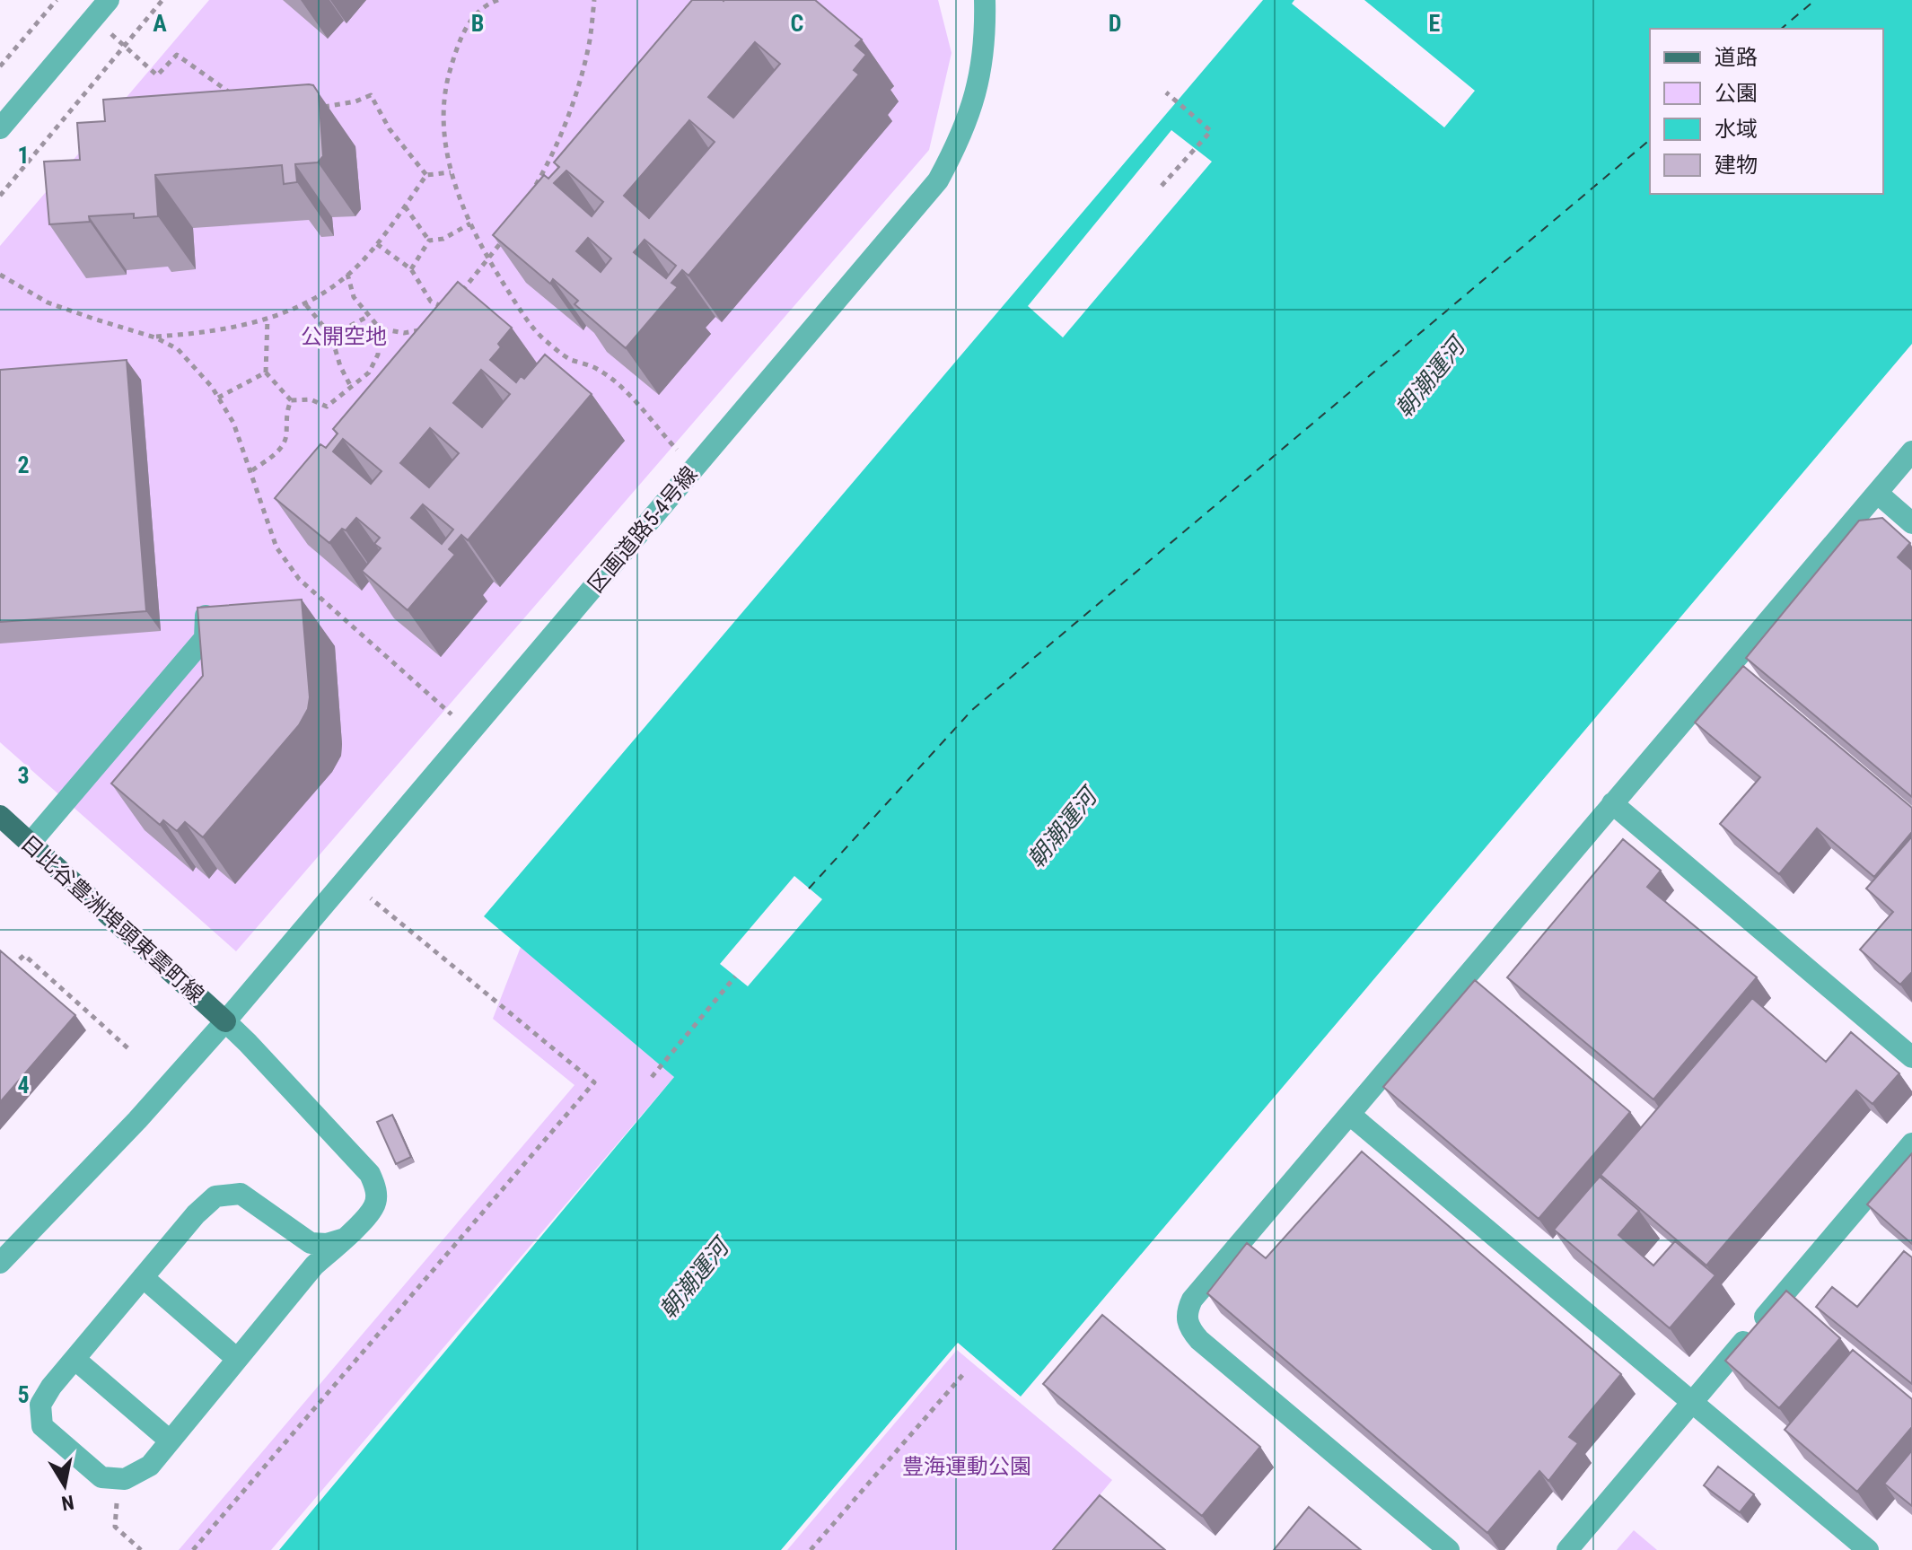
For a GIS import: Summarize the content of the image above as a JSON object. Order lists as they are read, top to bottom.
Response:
{
  "streets": {
    "main road": ["日比谷豊洲埠頭東雲町線"],
    "street": ["区画道路5-4号線"]
  },
  "crossings": [
    ["区画道路5-4号線", "日比谷豊洲埠頭東雲町線"]
  ],
  "water": ["朝潮運河"],
  "parks": ["公開空地", "豊海運動公園"],
  "legend": [
    "道路",
    "公園",
    "水域",
    "建物"
  ],
  "north": "bottom",
  "grid": {
    "columns": [
      "A",
      "B",
      "C",
      "D",
      "E"
    ],
    "rows": [
      "1",
      "2",
      "3",
      "4",
      "5"
    ]
  }
}
